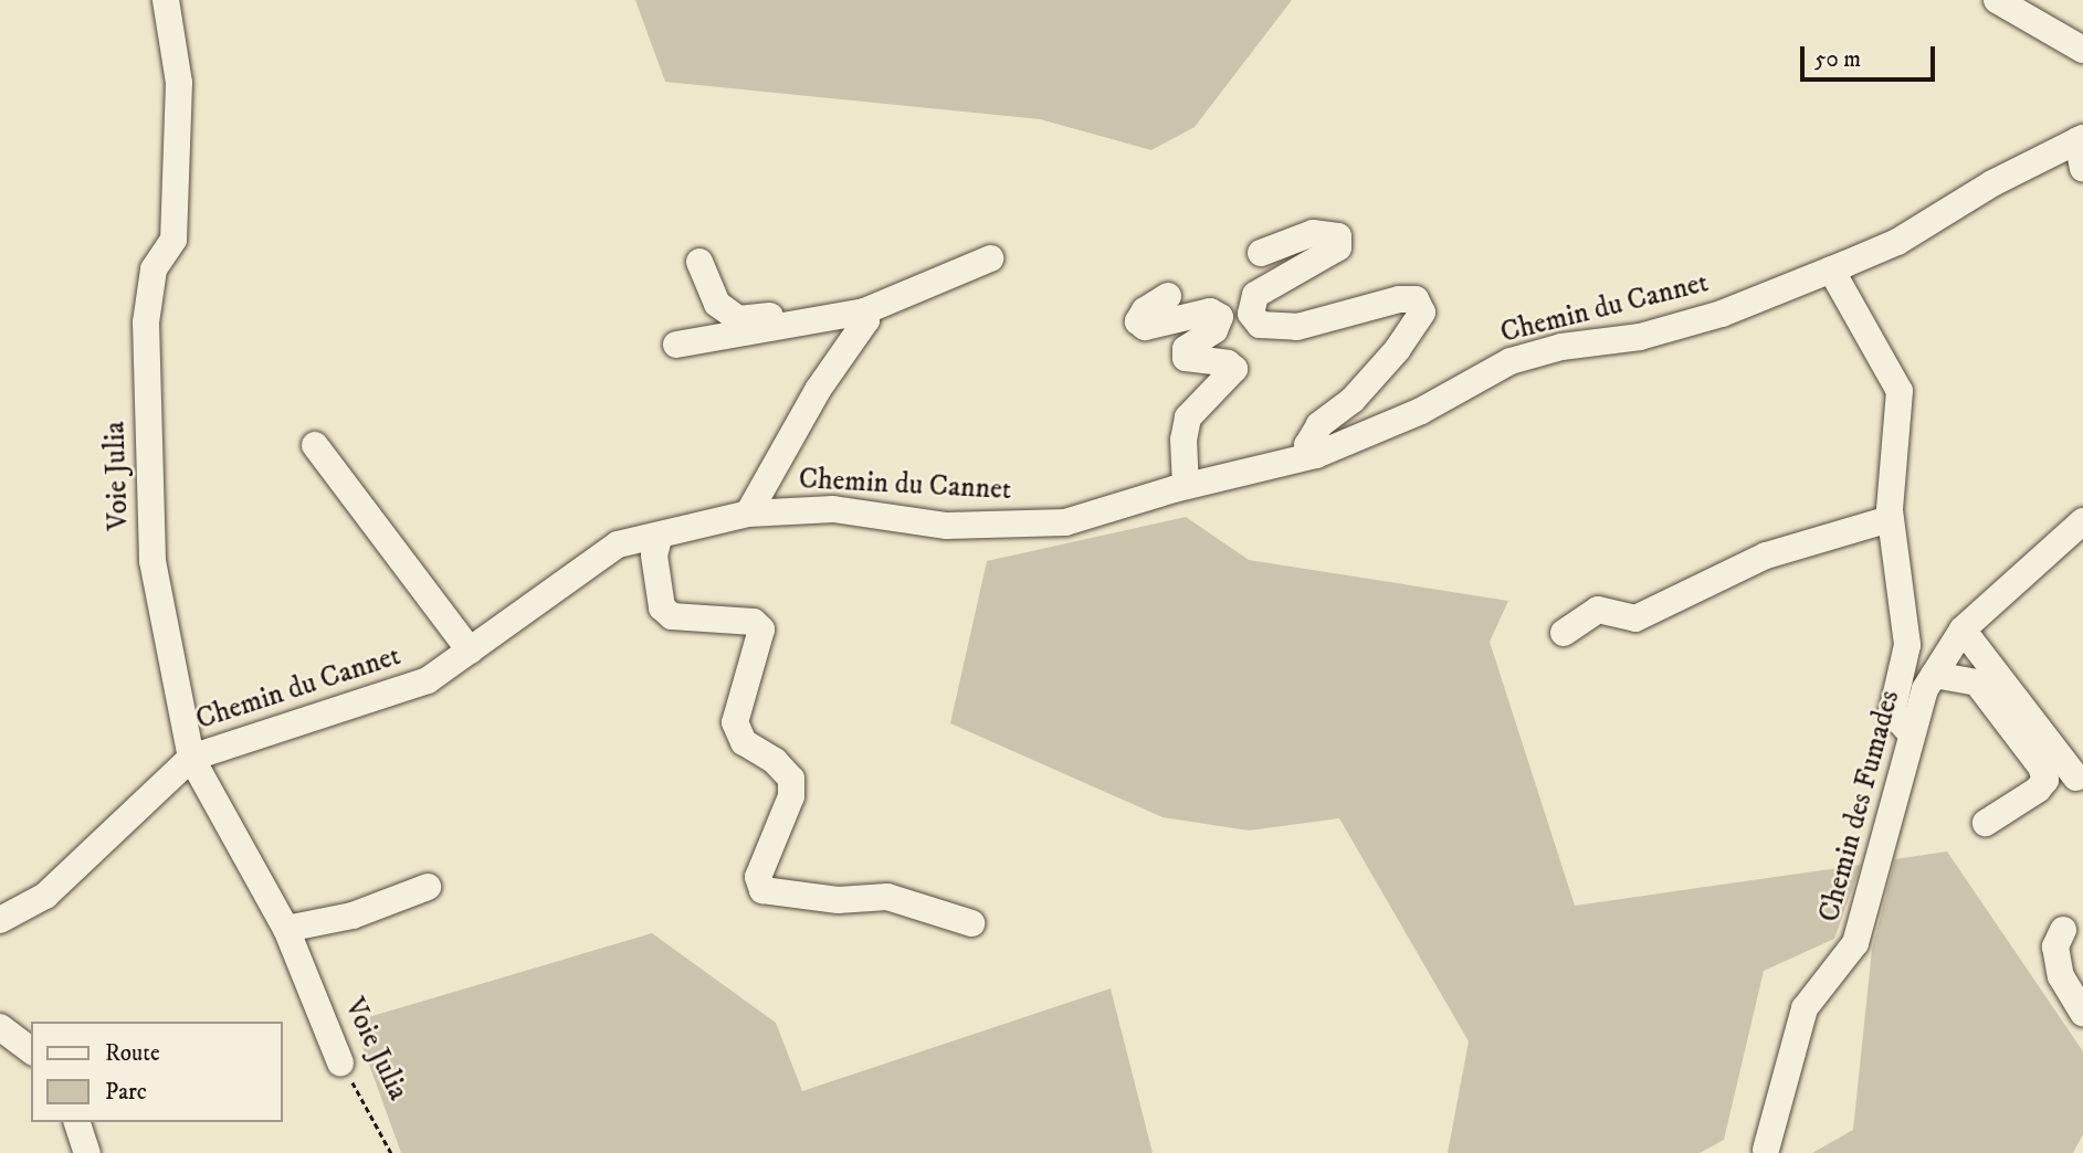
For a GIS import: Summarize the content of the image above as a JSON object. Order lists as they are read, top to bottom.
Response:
{
  "streets": {
    "street": ["Chemin du Cannet", "Voie Julia", "Chemin des Fumades"]
  },
  "crossings": [
    ["Chemin du Cannet", "Voie Julia"]
  ],
  "legend": ["Route", "Parc"],
  "scale_bar": "50 m"
}
